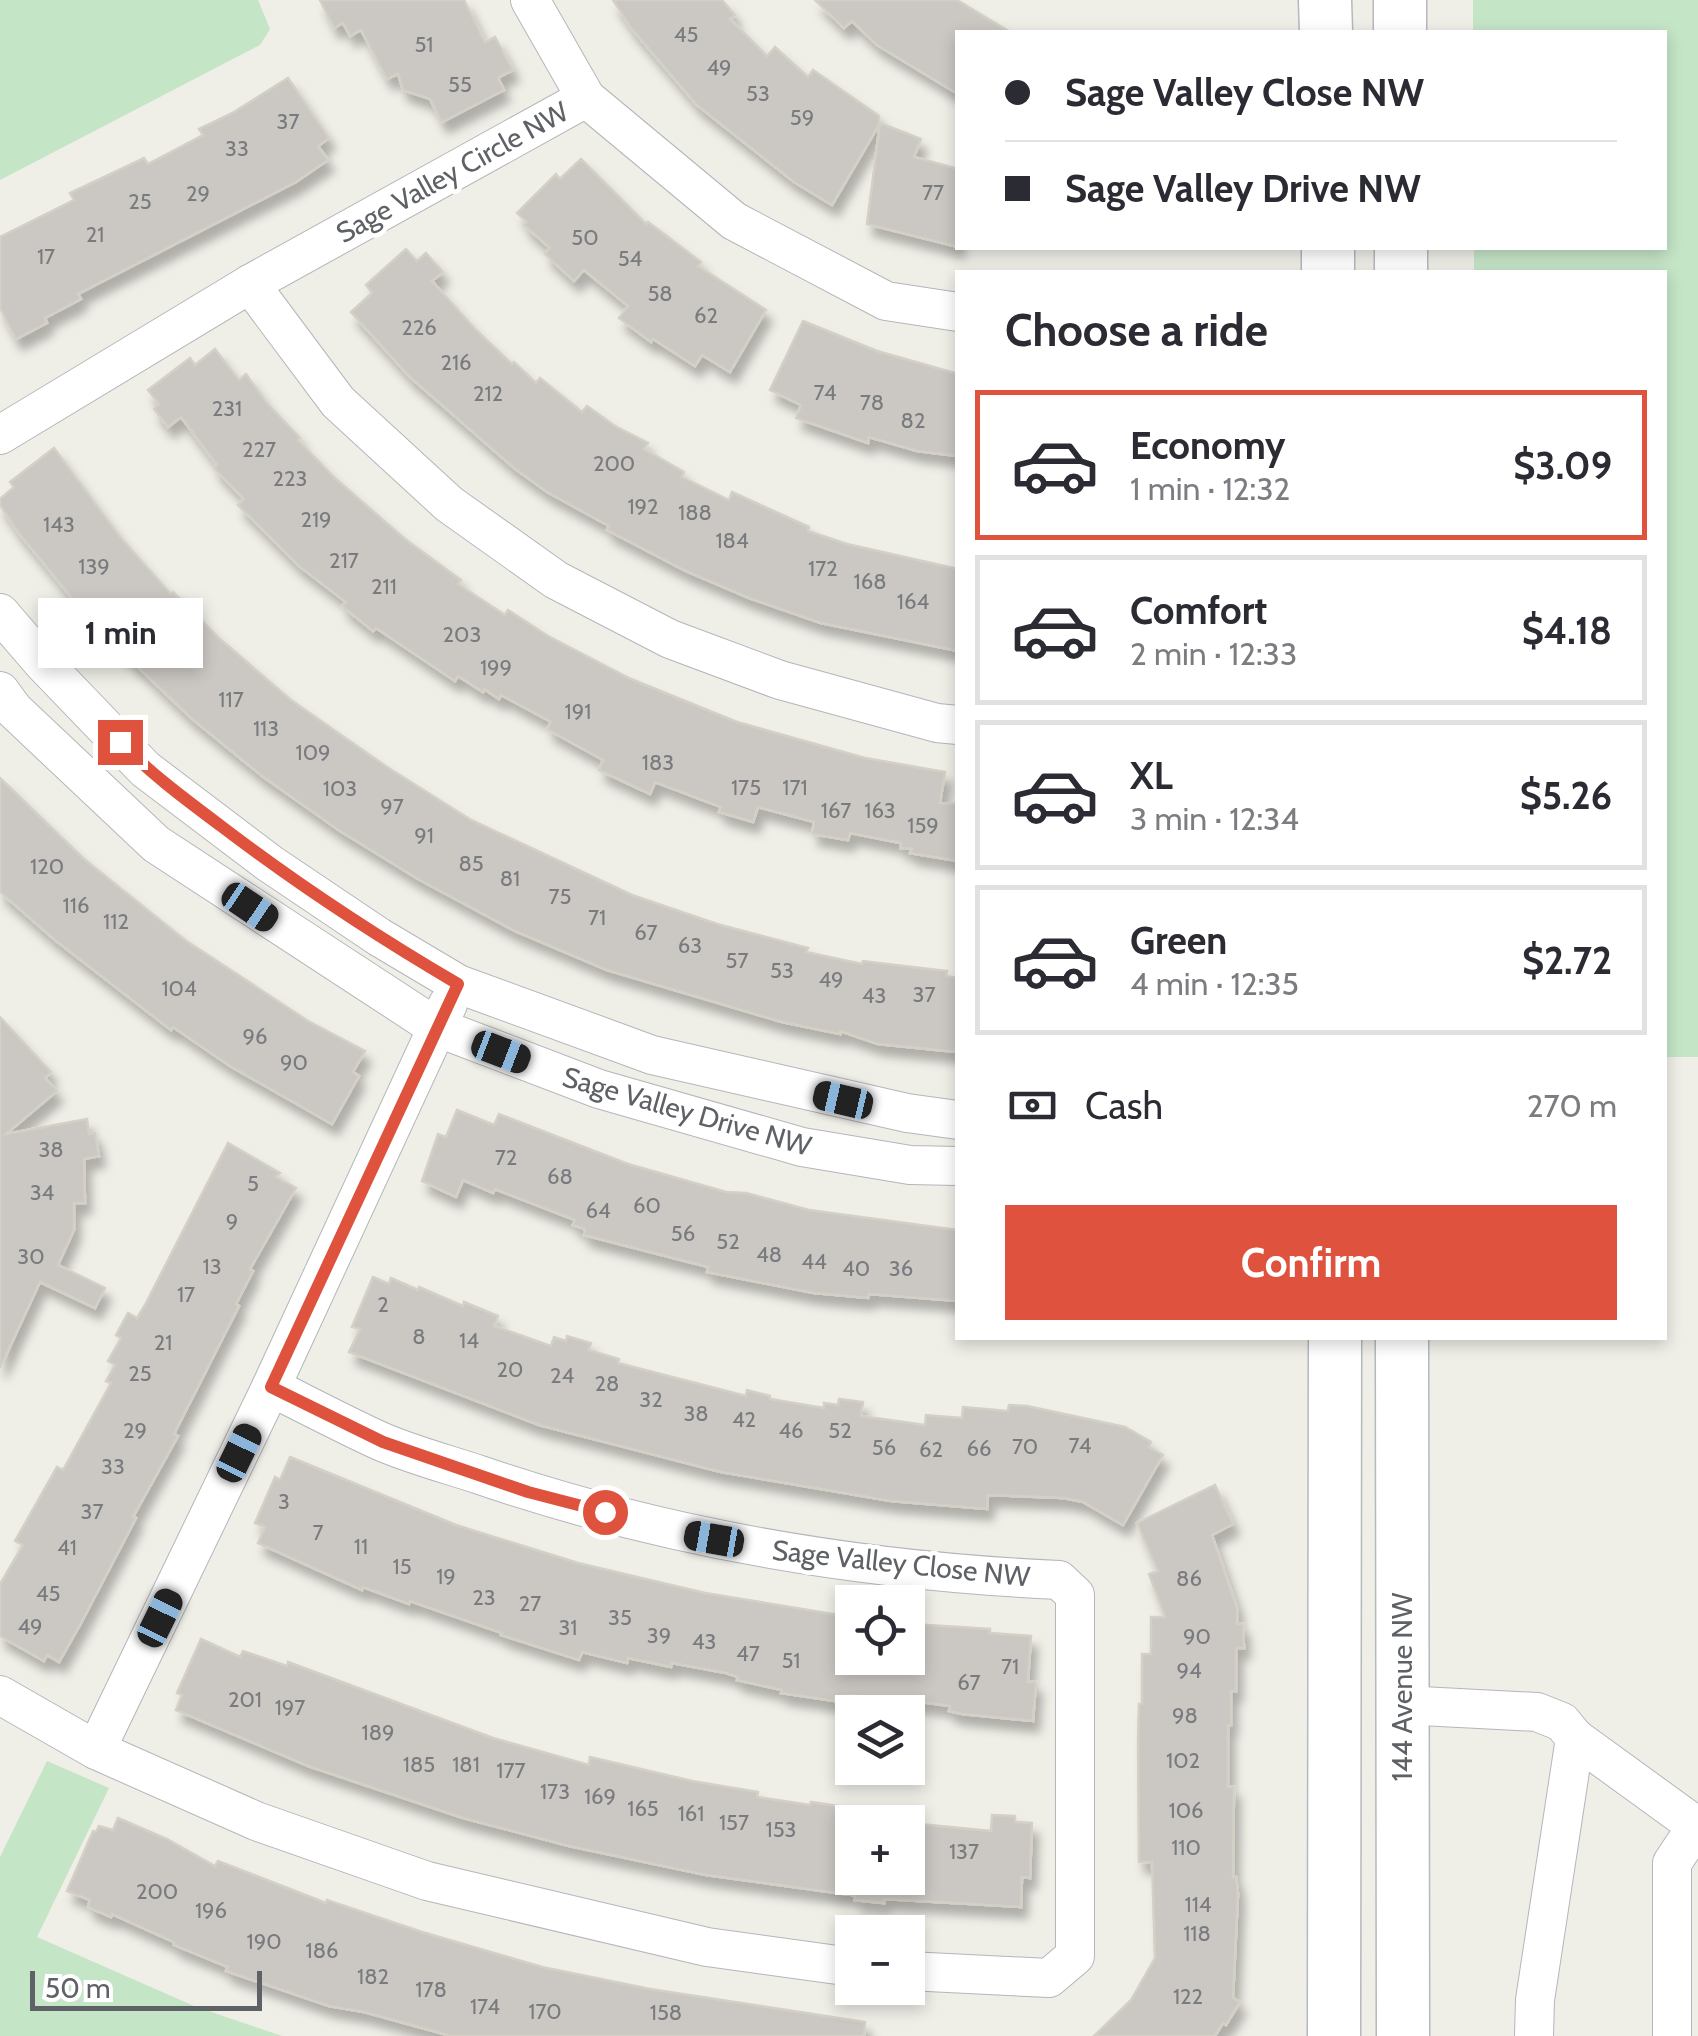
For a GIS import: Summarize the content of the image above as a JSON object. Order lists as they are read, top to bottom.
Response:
{
  "streets": {
    "main road": ["144 Avenue NW"],
    "street": ["Sage Valley Circle NW", "Sage Valley Drive NW", "Sage Valley Close NW"]
  },
  "house_numbers": [
    "45",
    "51",
    "49",
    "55",
    "53",
    "59",
    "37",
    "33",
    "77",
    "29",
    "25",
    "21",
    "50",
    "17",
    "54",
    "58",
    "62",
    "226",
    "216",
    "74",
    "212",
    "78",
    "231",
    "82",
    "227",
    "200",
    "223",
    "192",
    "188",
    "219",
    "143",
    "184",
    "217",
    "139",
    "172",
    "168",
    "211",
    "164",
    "203",
    "199",
    "117",
    "191",
    "113",
    "109",
    "183",
    "175",
    "171",
    "103",
    "97",
    "167",
    "163",
    "159",
    "91",
    "85",
    "120",
    "81",
    "75",
    "116",
    "71",
    "112",
    "67",
    "63",
    "57",
    "53",
    "49",
    "104",
    "37",
    "43",
    "96",
    "90",
    "38",
    "72",
    "68",
    "5",
    "34",
    "60",
    "64",
    "9",
    "56",
    "52",
    "48",
    "30",
    "44",
    "13",
    "40",
    "36",
    "17",
    "2",
    "8",
    "14",
    "21",
    "20",
    "25",
    "24",
    "28",
    "32",
    "38",
    "42",
    "29",
    "46",
    "52",
    "74",
    "70",
    "56",
    "66",
    "62",
    "33",
    "3",
    "37",
    "7",
    "11",
    "41",
    "15",
    "19",
    "86",
    "45",
    "23",
    "27",
    "35",
    "49",
    "31",
    "39",
    "90",
    "43",
    "47",
    "51",
    "71",
    "94",
    "67",
    "201",
    "197",
    "98",
    "189",
    "102",
    "185",
    "181",
    "177",
    "173",
    "169",
    "165",
    "106",
    "161",
    "157",
    "153",
    "110",
    "137",
    "200",
    "114",
    "196",
    "118",
    "190",
    "186",
    "182",
    "178",
    "122",
    "174",
    "170",
    "158"
  ],
  "scale_bar": "50 m",
  "page": {
    "banner": ["Sage Valley Close NW", "Sage Valley Drive NW"],
    "heading": "Choose a ride",
    "list": [
      {
        "name": "Economy",
        "note": "1 min · 12:32",
        "value": "$3.09"
      },
      {
        "name": "Comfort",
        "note": "2 min · 12:33",
        "value": "$4.18"
      },
      {
        "name": "XL",
        "note": "3 min · 12:34",
        "value": "$5.26"
      },
      {
        "name": "Green",
        "note": "4 min · 12:35",
        "value": "$2.72"
      }
    ],
    "bubble": "1 min",
    "pay": ["Cash", "270 m"],
    "buttons": "Confirm",
    "map_buttons": ["+", "−"],
    "scale": "50 m"
  }
}
